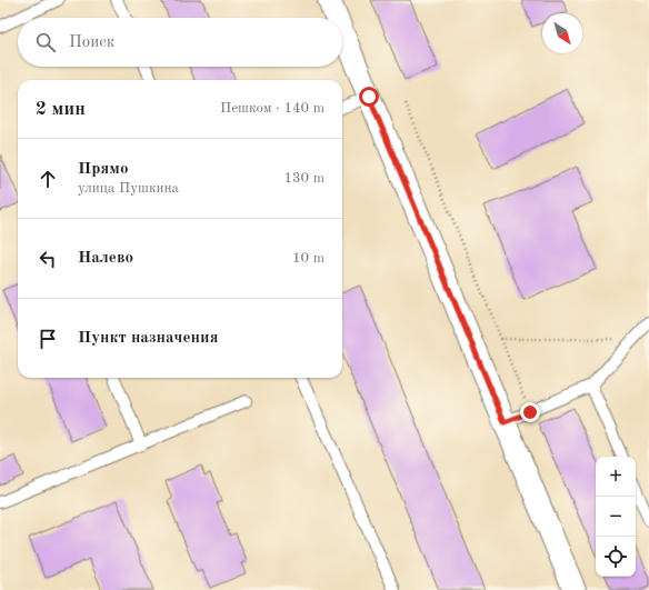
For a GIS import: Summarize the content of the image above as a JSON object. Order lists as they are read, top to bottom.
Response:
{
  "north": "bottom right",
  "page": {
    "search": "Поиск",
    "heading": ["2 мин", "Пешком · 140 m"],
    "list": [
      ["Прямо", "улица Пушкина", "130 m"],
      ["Налево", "10 m"],
      "Пункт назначения"
    ],
    "map_buttons": ["+", "−"]
  }
}
